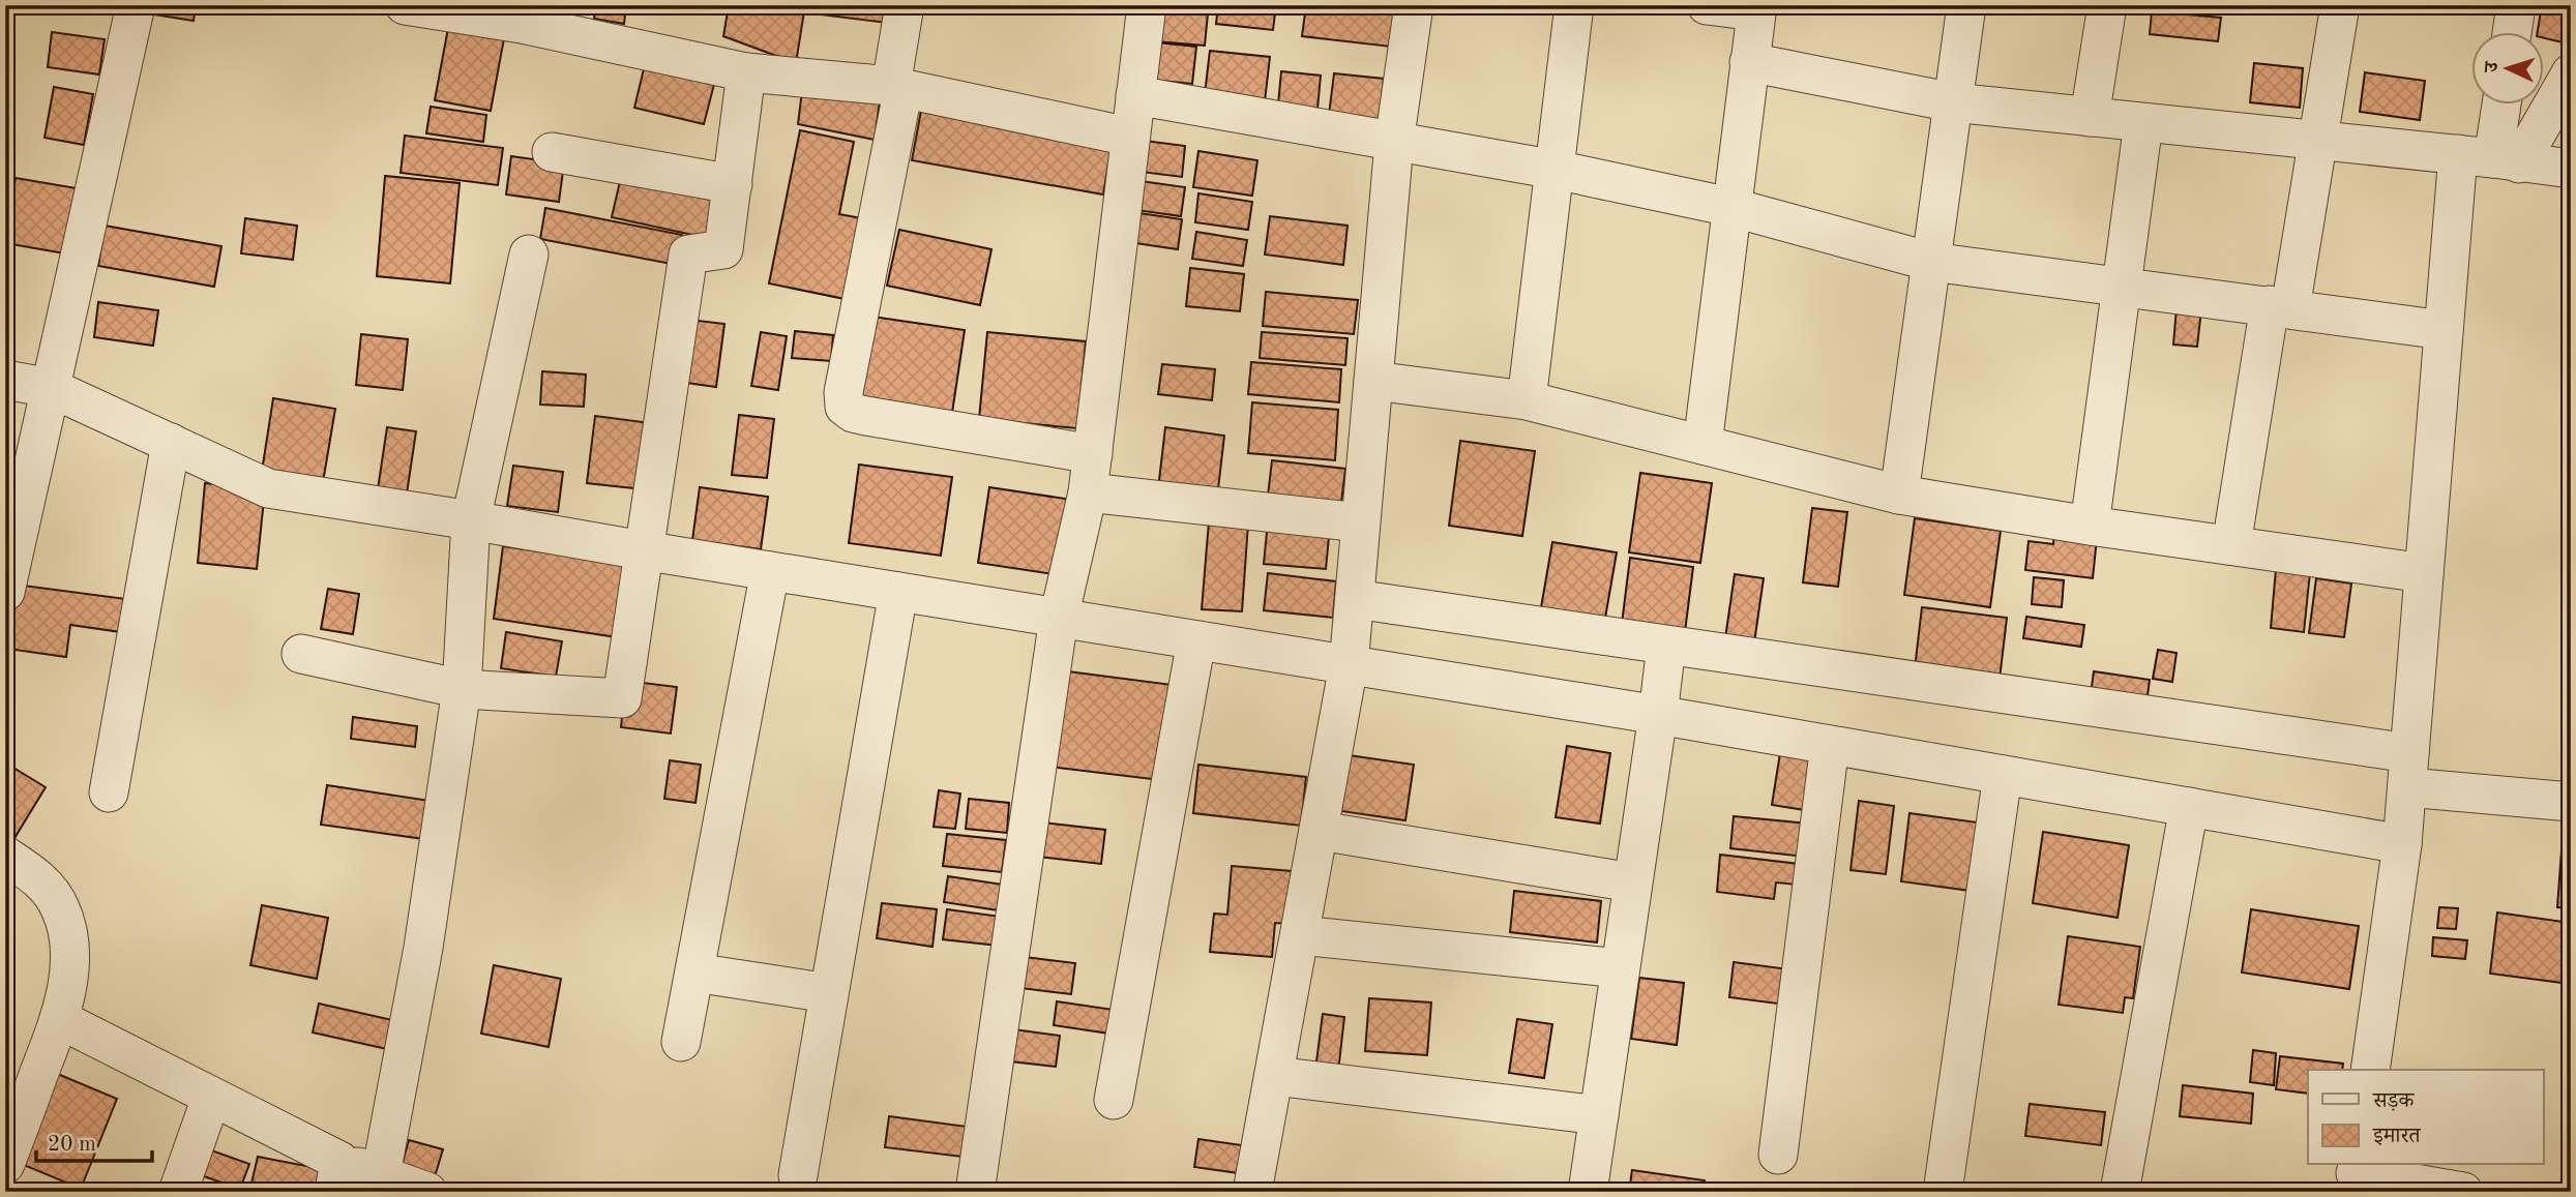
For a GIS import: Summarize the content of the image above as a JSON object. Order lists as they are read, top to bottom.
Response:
{
  "legend": ["सड़क", "इमारत"],
  "scale_bar": "20 m",
  "north": "left"
}
